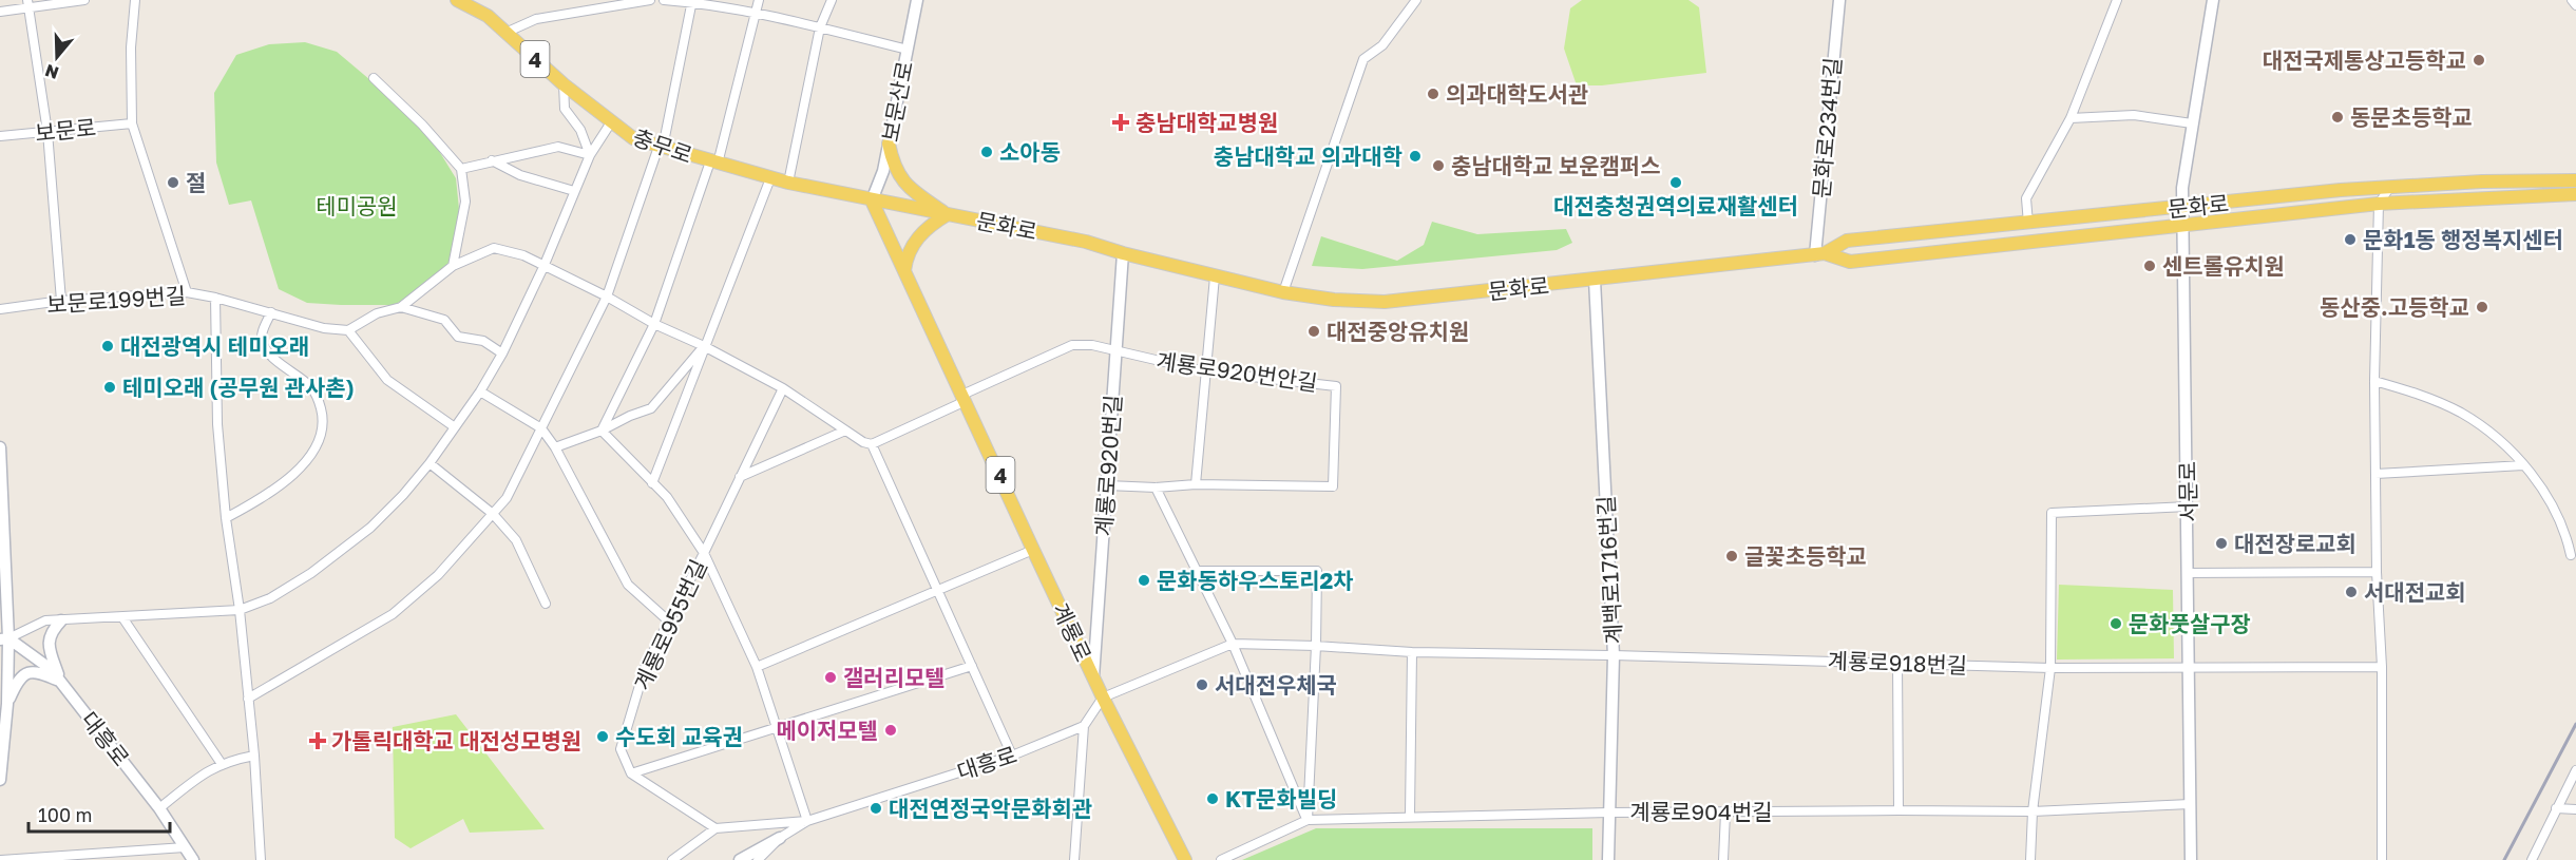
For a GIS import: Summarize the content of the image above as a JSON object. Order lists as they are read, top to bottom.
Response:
{
  "streets": {
    "main road": [
      "4",
      "보문산로",
      "문화로234번길",
      "충무로",
      "문화로",
      "계룡로920번길",
      "서문로",
      "계백로1716번길",
      "계룡로",
      "대흥로"
    ],
    "street": [
      "보문로",
      "보문로199번길",
      "계룡로920번안길",
      "계룡로955번길",
      "계룡로918번길",
      "계룡로904번길"
    ]
  },
  "crossings": [
    ["보문산로", "충무로"],
    ["보문산로", "문화로"],
    ["보문산로", "계룡로"],
    ["문화로234번길", "문화로"],
    ["충무로", "문화로"],
    ["충무로", "계룡로"],
    ["문화로", "계룡로920번길"],
    ["문화로", "서문로"],
    ["문화로", "계백로1716번길"],
    ["문화로", "계룡로"],
    ["계룡로920번안길", "계룡로920번길"],
    ["계룡로920번안길", "계룡로"],
    ["계룡로920번길", "계룡로"],
    ["서문로", "계룡로918번길"],
    ["서문로", "계룡로904번길"],
    ["계백로1716번길", "계룡로918번길"],
    ["계백로1716번길", "계룡로904번길"],
    ["계룡로", "계룡로918번길"]
  ],
  "parks": ["테미공원"],
  "places": {
    "other": [
      "대전국제통상고등학교",
      "의과대학도서관",
      "동문초등학교",
      "소아동",
      "충남대학교 의과대학",
      "충남대학교 보운캠퍼스",
      "절",
      "대전충청권역의료재활센터",
      "문화1동 행정복지센터",
      "센트롤유치원",
      "동산중.고등학교",
      "대전중앙유치원",
      "대전광역시 테미오래",
      "테미오래 (공무원 관사촌)",
      "대전장로교회",
      "글꽃초등학교",
      "문화동하우스토리2차",
      "서대전교회",
      "문화풋살구장",
      "갤러리모텔",
      "서대전우체국",
      "메이저모텔",
      "수도회 교육권",
      "KT문화빌딩",
      "대전연정국악문화회관"
    ],
    "health": ["충남대학교병원", "가톨릭대학교 대전성모병원"]
  },
  "scale_bar": "100 m",
  "north": "bottom"
}
